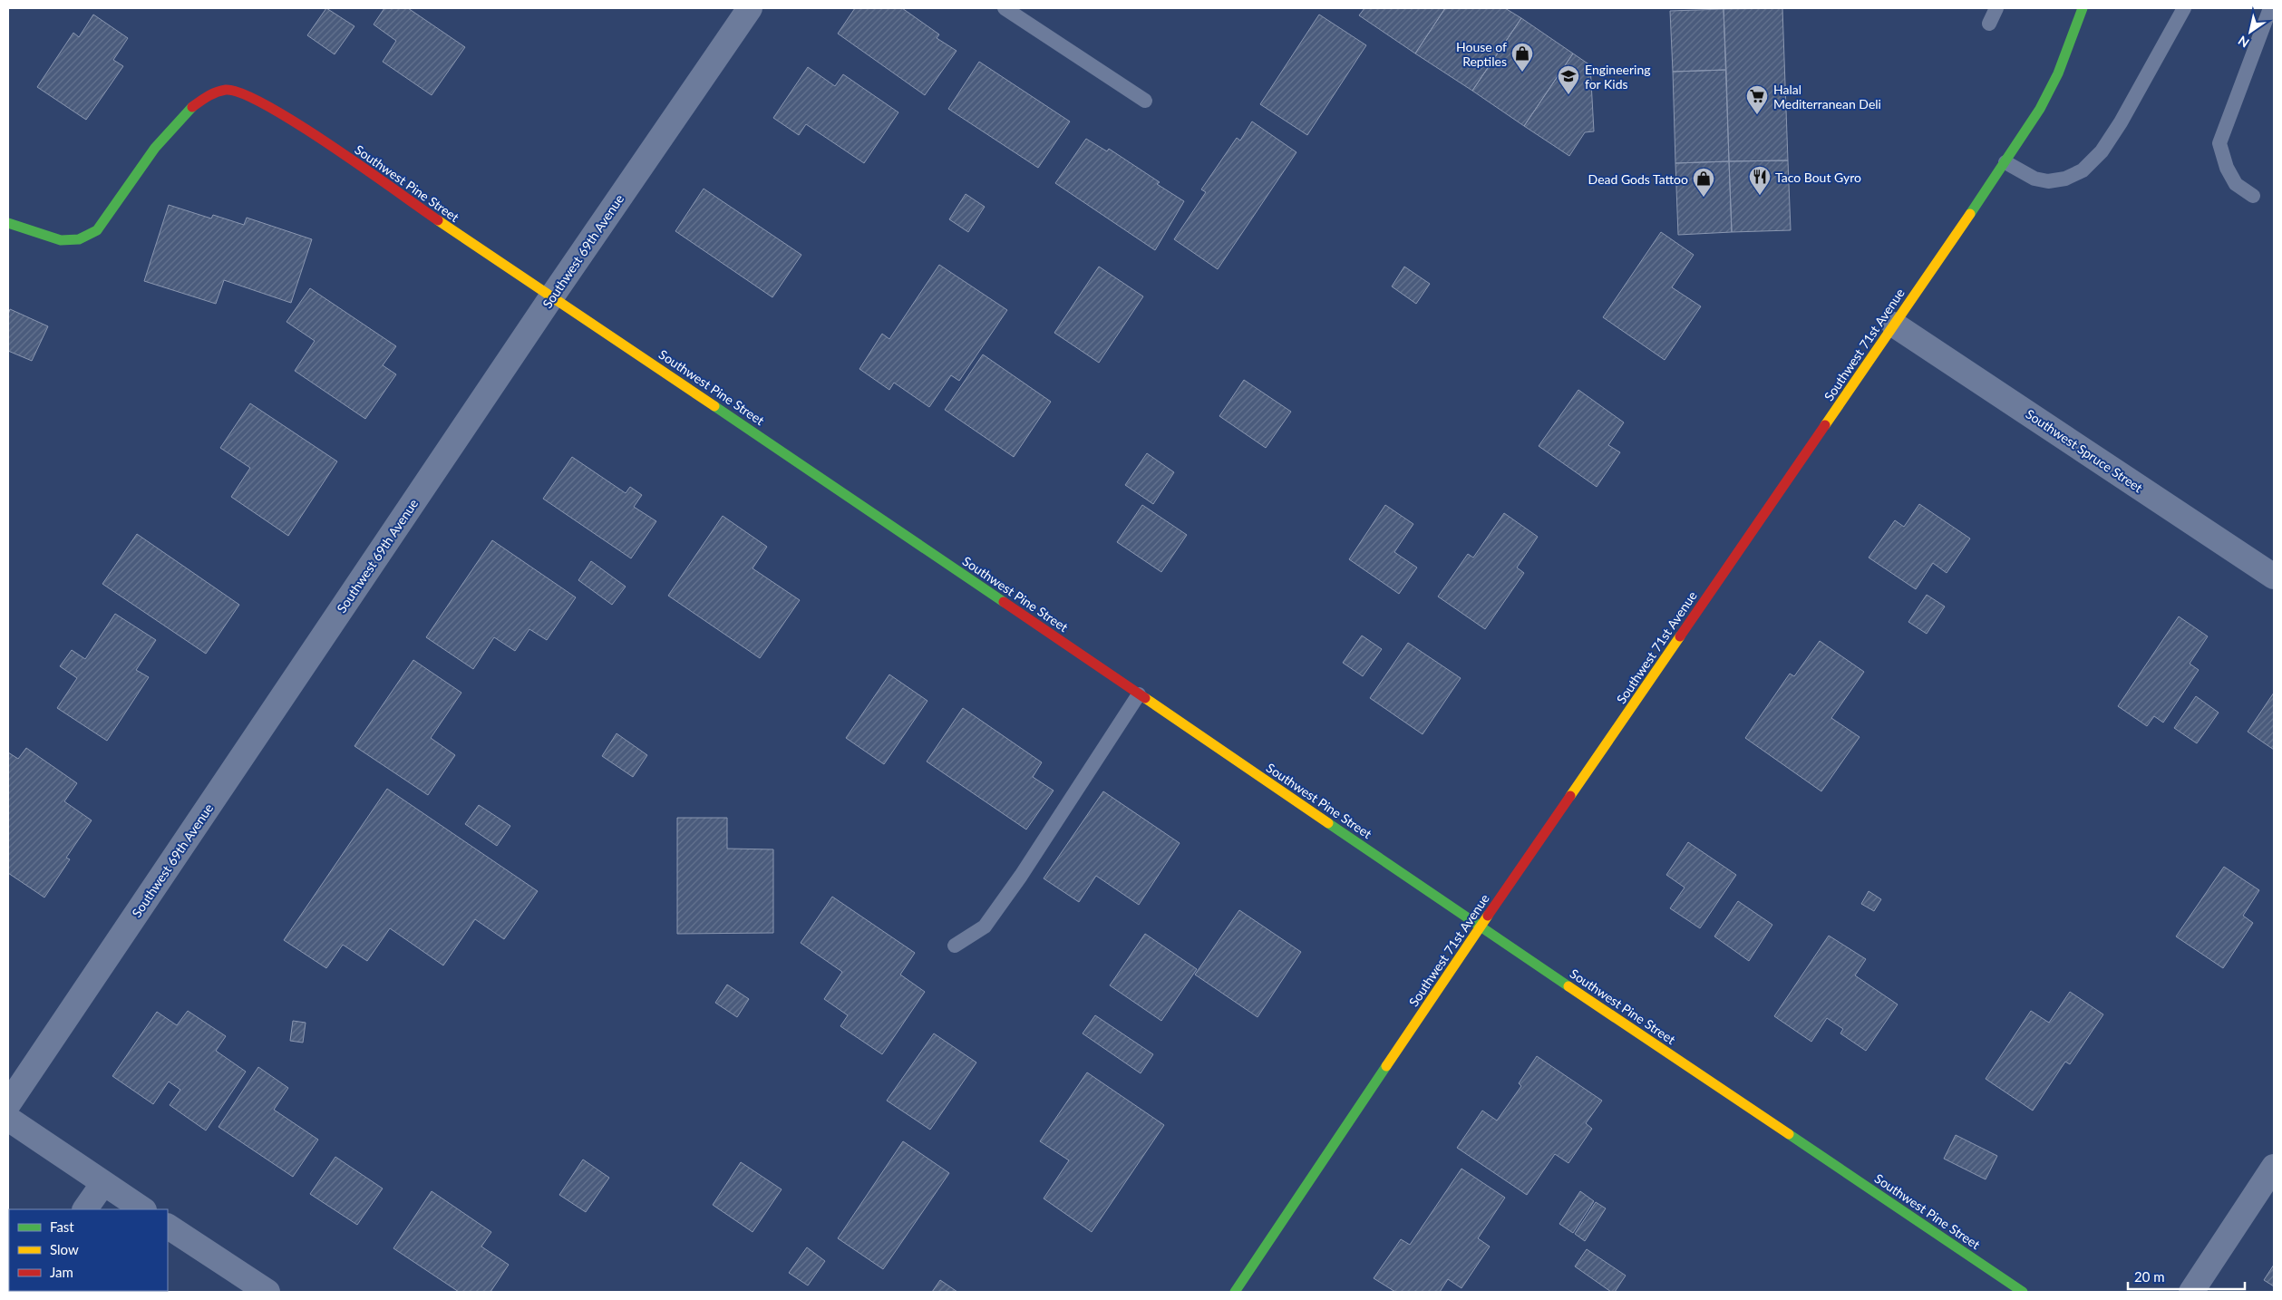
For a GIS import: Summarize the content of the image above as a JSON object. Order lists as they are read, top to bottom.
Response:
{
  "streets": {
    "street": [
      "Southwest Pine Street",
      "Southwest 69th Avenue",
      "Southwest 71st Avenue",
      "Southwest Spruce Street"
    ]
  },
  "crossings": [
    ["Southwest Pine Street", "Southwest 69th Avenue"],
    ["Southwest Pine Street", "Southwest 71st Avenue"],
    ["Southwest 71st Avenue", "Southwest Spruce Street"]
  ],
  "places": {
    "shop": ["House of Reptiles", "Dead Gods Tattoo"],
    "school or university": ["Engineering for Kids"],
    "supermarket": ["Halal Mediterranean Deli"],
    "restaurant": ["Taco Bout Gyro"]
  },
  "legend": ["Fast", "Slow", "Jam"],
  "scale_bar": "20 m",
  "north": "bottom left"
}
